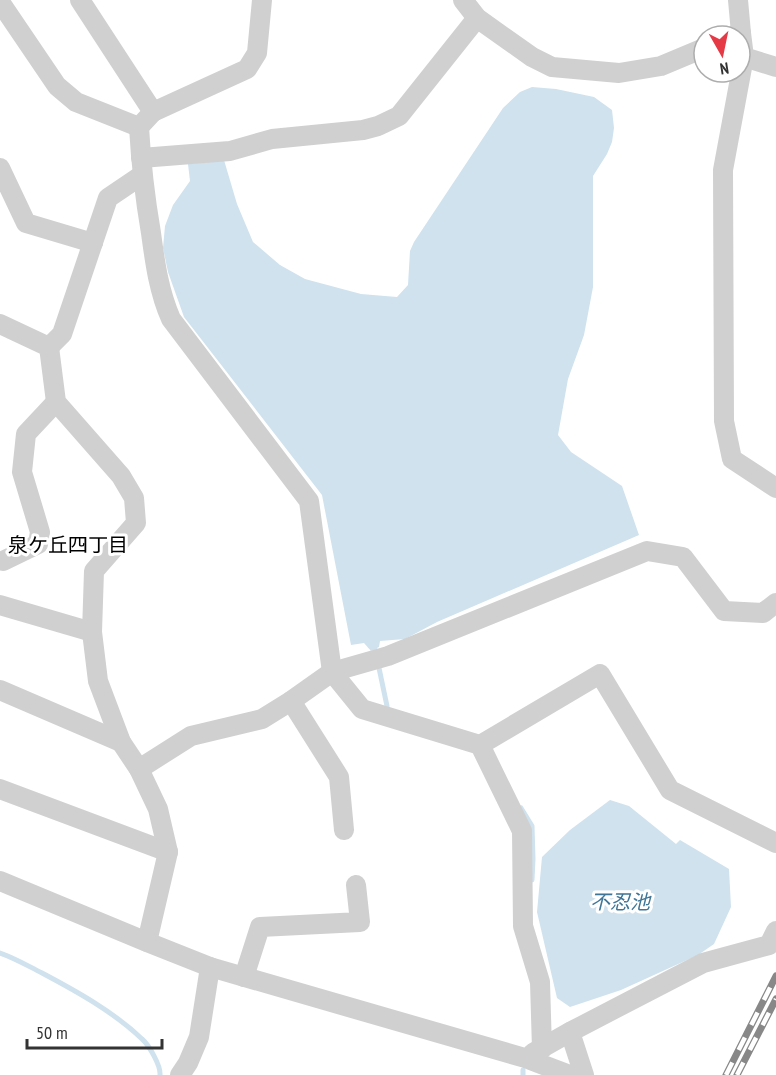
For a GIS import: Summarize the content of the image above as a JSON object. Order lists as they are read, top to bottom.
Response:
{
  "districts": ["泉ケ丘四丁目"],
  "water": ["不忍池"],
  "scale_bar": "50 m",
  "north": "bottom"
}
